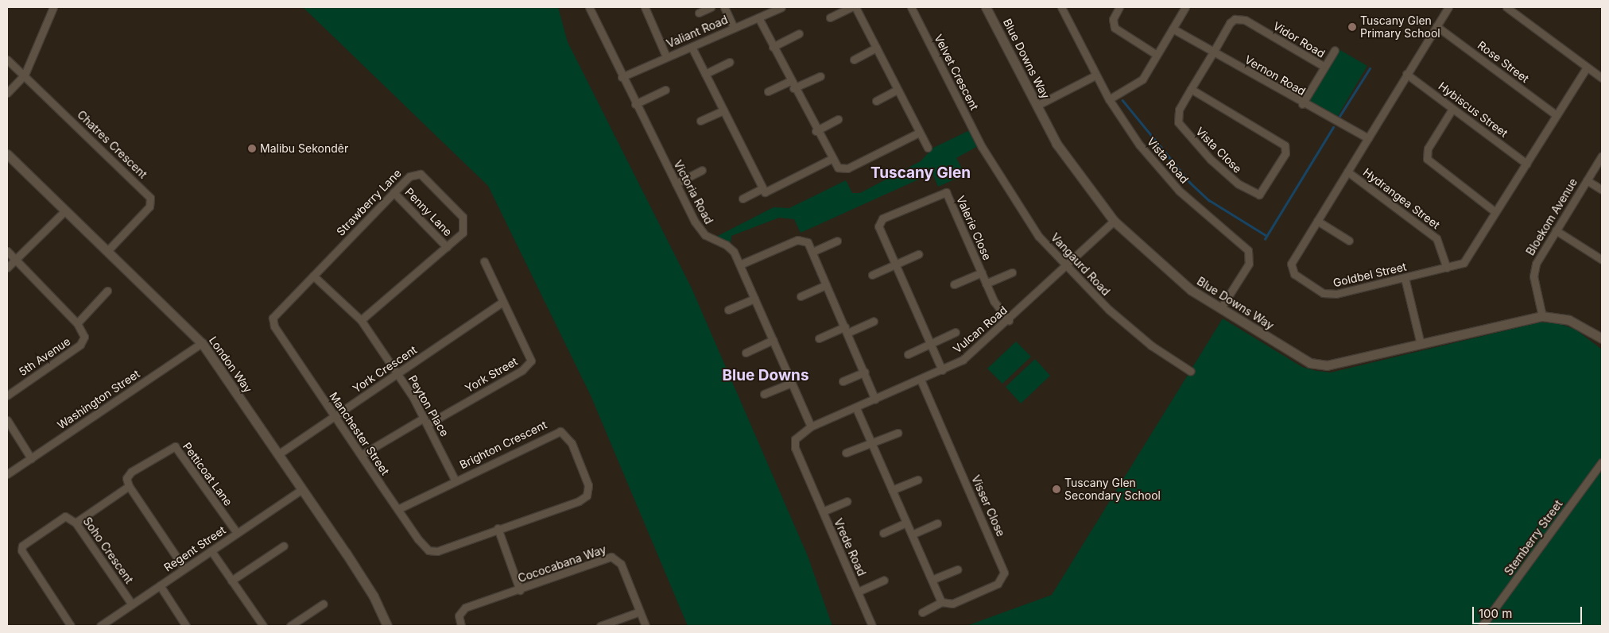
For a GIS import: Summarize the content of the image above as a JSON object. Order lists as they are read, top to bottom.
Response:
{
  "streets": {
    "street": [
      "Valiant Road",
      "Vidor Road",
      "Blue Downs Way",
      "Rose Street",
      "Velvet Crescent",
      "Vernon Road",
      "Hybiscus Street",
      "Chatres Crescent",
      "Vista Close",
      "Vista Road",
      "Victoria Road",
      "Hydrangea Street",
      "Strawberry Lane",
      "Penny Lane",
      "Bloekom Avenue",
      "Valerie Close",
      "Vangaurd Road",
      "Goldbel Street",
      "Vulcan Road",
      "5th Avenue",
      "London Way",
      "York Crescent",
      "York Street",
      "Washington Street",
      "Peyton Place",
      "Manchester Street",
      "Brighton Crescent",
      "Petticoat Lane",
      "Visser Close",
      "Stemberry Street",
      "Vrede Road",
      "Regent Street",
      "Soho Crescent",
      "Cococabana Way"
    ]
  },
  "crossings": [
    ["Valiant Road", "Victoria Road"],
    ["Vidor Road", "Vernon Road"],
    ["Vidor Road", "Vista Close"],
    ["Blue Downs Way", "Vista Road"],
    ["Blue Downs Way", "Bloekom Avenue"],
    ["Blue Downs Way", "Vulcan Road"],
    ["Rose Street", "Goldbel Street"],
    ["Velvet Crescent", "Vangaurd Road"],
    ["Vernon Road", "Vista Close"],
    ["Vernon Road", "Goldbel Street"],
    ["Hybiscus Street", "Goldbel Street"],
    ["Chatres Crescent", "London Way"],
    ["Victoria Road", "Vulcan Road"],
    ["Hydrangea Street", "Goldbel Street"],
    ["Strawberry Lane", "Penny Lane"],
    ["Strawberry Lane", "Peyton Place"],
    ["Strawberry Lane", "Manchester Street"],
    ["Valerie Close", "Vulcan Road"],
    ["Vangaurd Road", "Vulcan Road"],
    ["Vulcan Road", "Visser Close"],
    ["Vulcan Road", "Vrede Road"],
    ["London Way", "York Crescent"],
    ["London Way", "Washington Street"],
    ["London Way", "Regent Street"],
    ["York Crescent", "York Street"],
    ["York Crescent", "Peyton Place"],
    ["York Crescent", "Manchester Street"],
    ["York Street", "Peyton Place"],
    ["Peyton Place", "Brighton Crescent"],
    ["Manchester Street", "Brighton Crescent"],
    ["Petticoat Lane", "Regent Street"],
    ["Regent Street", "Soho Crescent"]
  ],
  "districts": ["Tuscany Glen", "Blue Downs"],
  "places": ["Tuscany Glen Primary School", "Malibu Sekondêr", "Tuscany Glen Secondary School"],
  "scale_bar": "100 m"
}
